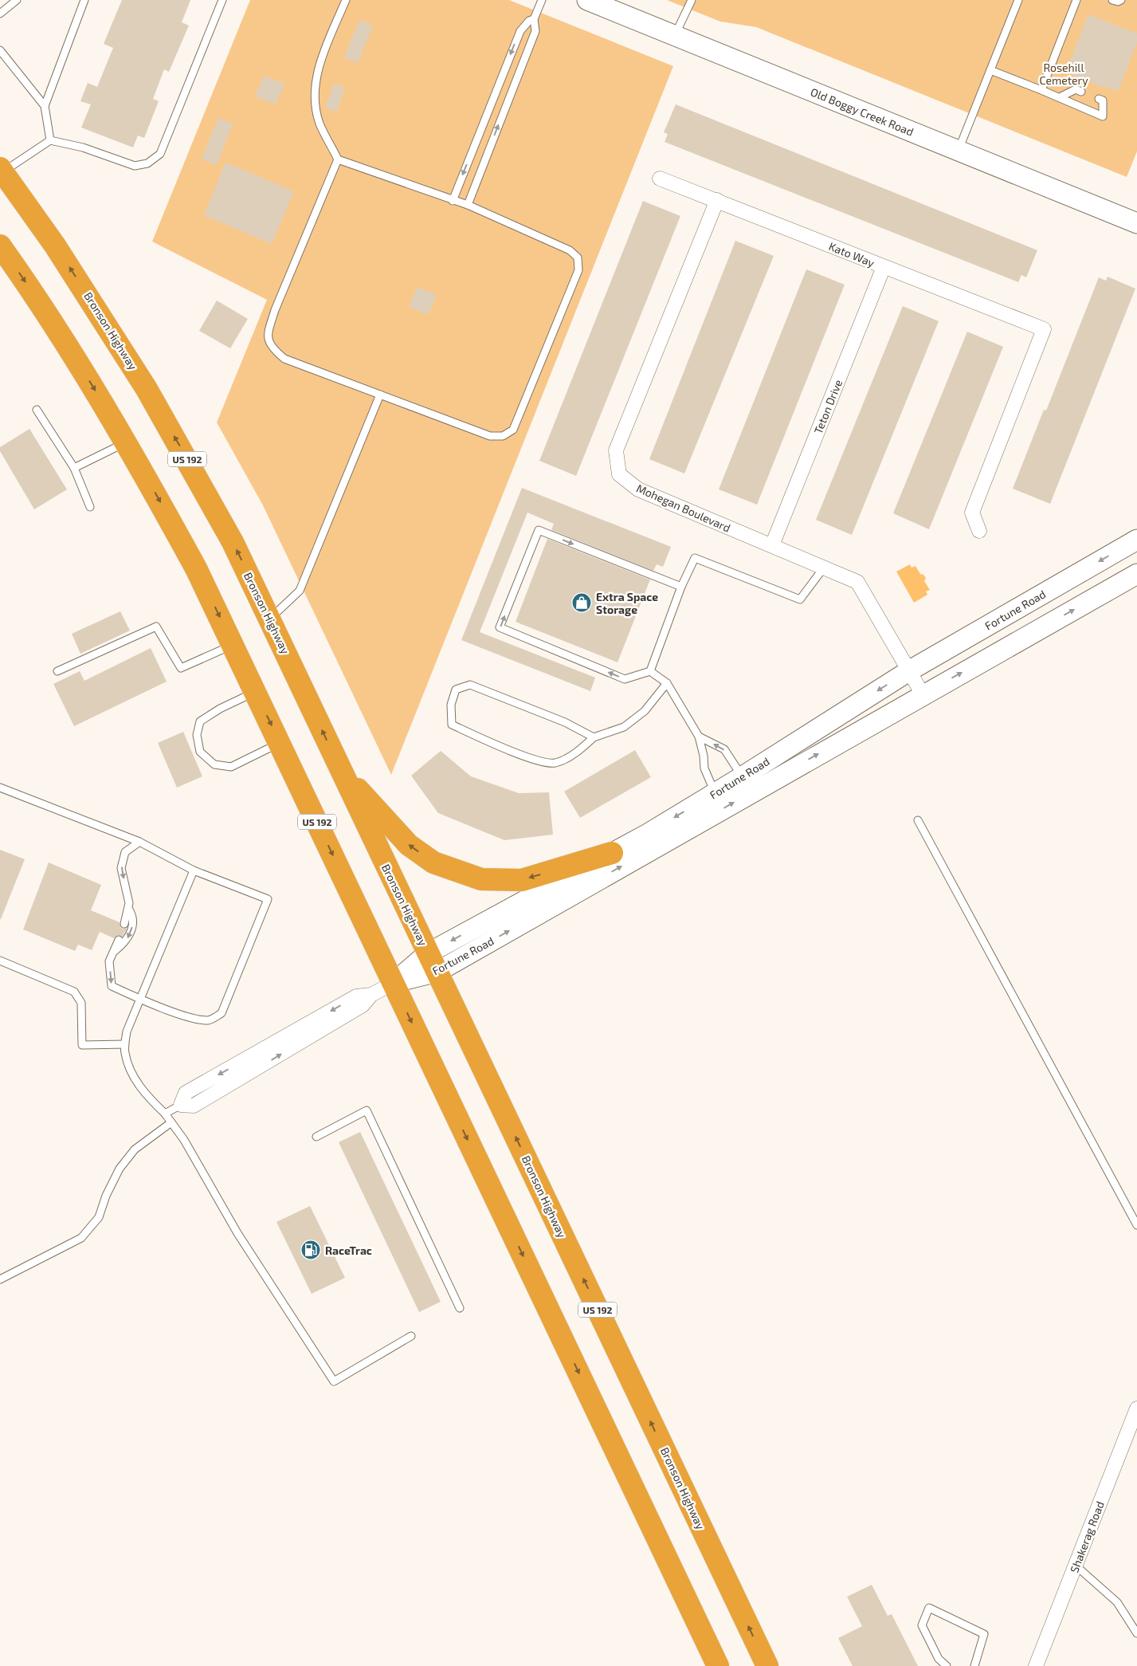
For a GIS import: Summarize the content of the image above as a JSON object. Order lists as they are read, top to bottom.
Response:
{
  "streets": {
    "highway": ["Bronson Highway", "US 192"],
    "main road": ["Old Boggy Creek Road", "Fortune Road"],
    "street": [
      "Kato Way",
      "Teton Drive",
      "Mohegan Boulevard",
      "Shakerag Road"
    ]
  },
  "crossings": [
    ["Kato Way", "Teton Drive"],
    ["Kato Way", "Mohegan Boulevard"],
    ["Bronson Highway", "Fortune Road"],
    ["Teton Drive", "Mohegan Boulevard"],
    ["US 192", "Fortune Road"],
    ["Mohegan Boulevard", "Fortune Road"]
  ],
  "parks": ["Rosehill Cemetery"],
  "places": {
    "shop": ["Extra Space Storage"],
    "fuel station": ["RaceTrac"]
  }
}
